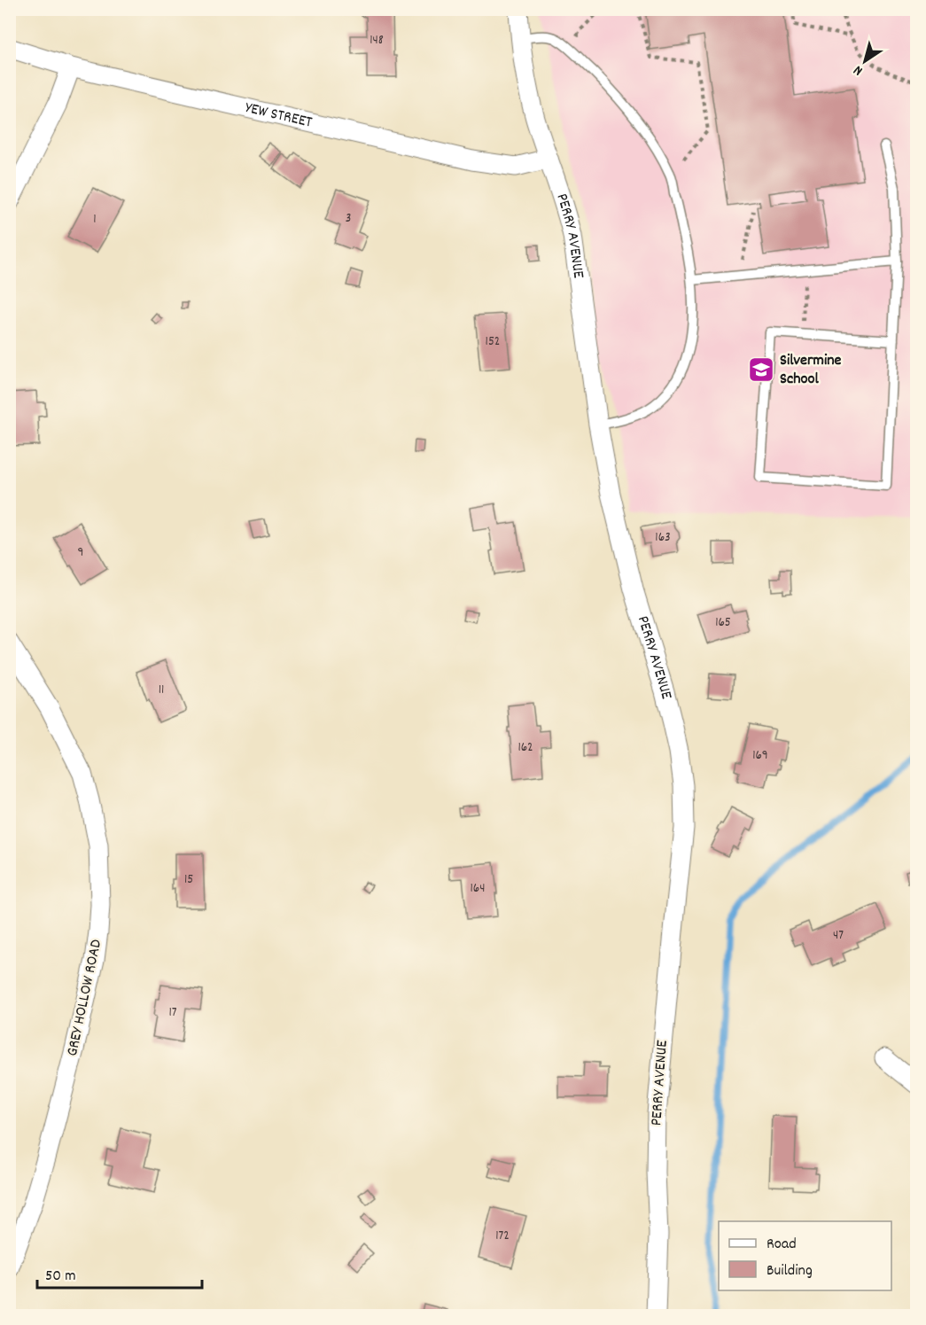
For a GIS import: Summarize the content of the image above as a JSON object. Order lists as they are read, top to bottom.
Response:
{
  "streets": {
    "street": ["YEW STREET", "PERRY AVENUE", "GREY HOLLOW ROAD"]
  },
  "crossings": [
    ["YEW STREET", "PERRY AVENUE"]
  ],
  "places": {
    "school or university": ["Silvermine School"]
  },
  "house_numbers": [
    "148",
    "3",
    "1",
    "152",
    "163",
    "9",
    "165",
    "11",
    "162",
    "169",
    "15",
    "164",
    "47",
    "17",
    "172"
  ],
  "legend": ["Road", "Building"],
  "scale_bar": "50 m",
  "north": "bottom left"
}
